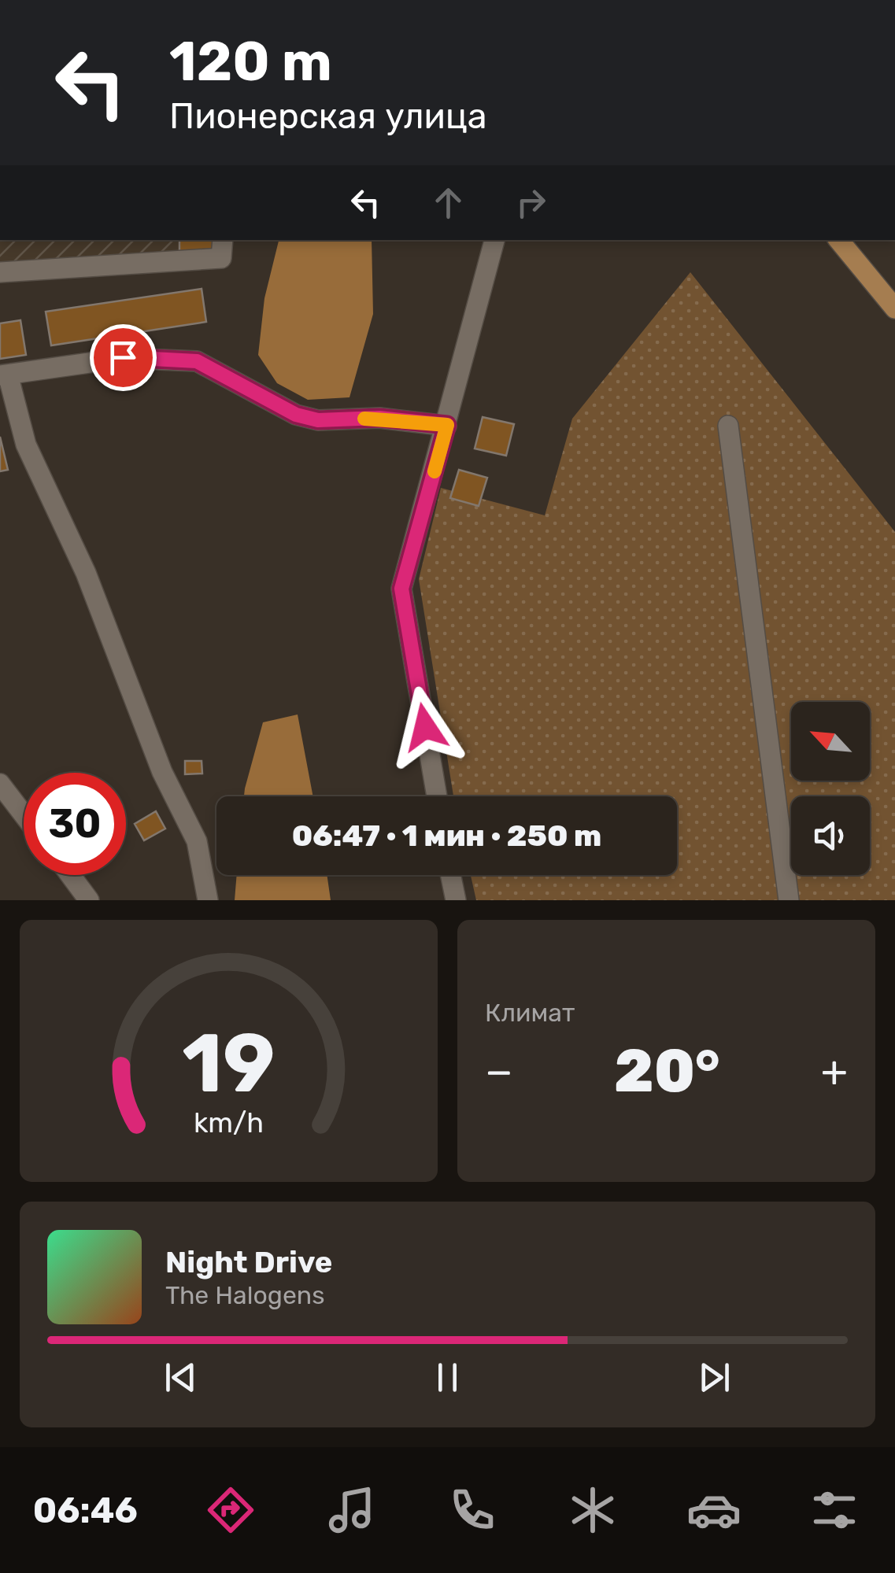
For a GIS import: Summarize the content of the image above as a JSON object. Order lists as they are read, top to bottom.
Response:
{
  "north": "top left",
  "page": {
    "turn": ["120 m", "Пионерская улица"],
    "limit": "30",
    "trip": "06:47 · 1 мин · 250 m",
    "tile": "Климат",
    "heat": ["−", "20°", "+"],
    "song": ["Night Drive", "The Halogens"],
    "tabs": "06:46",
    "gauge": ["19", "km/h"]
  }
}
